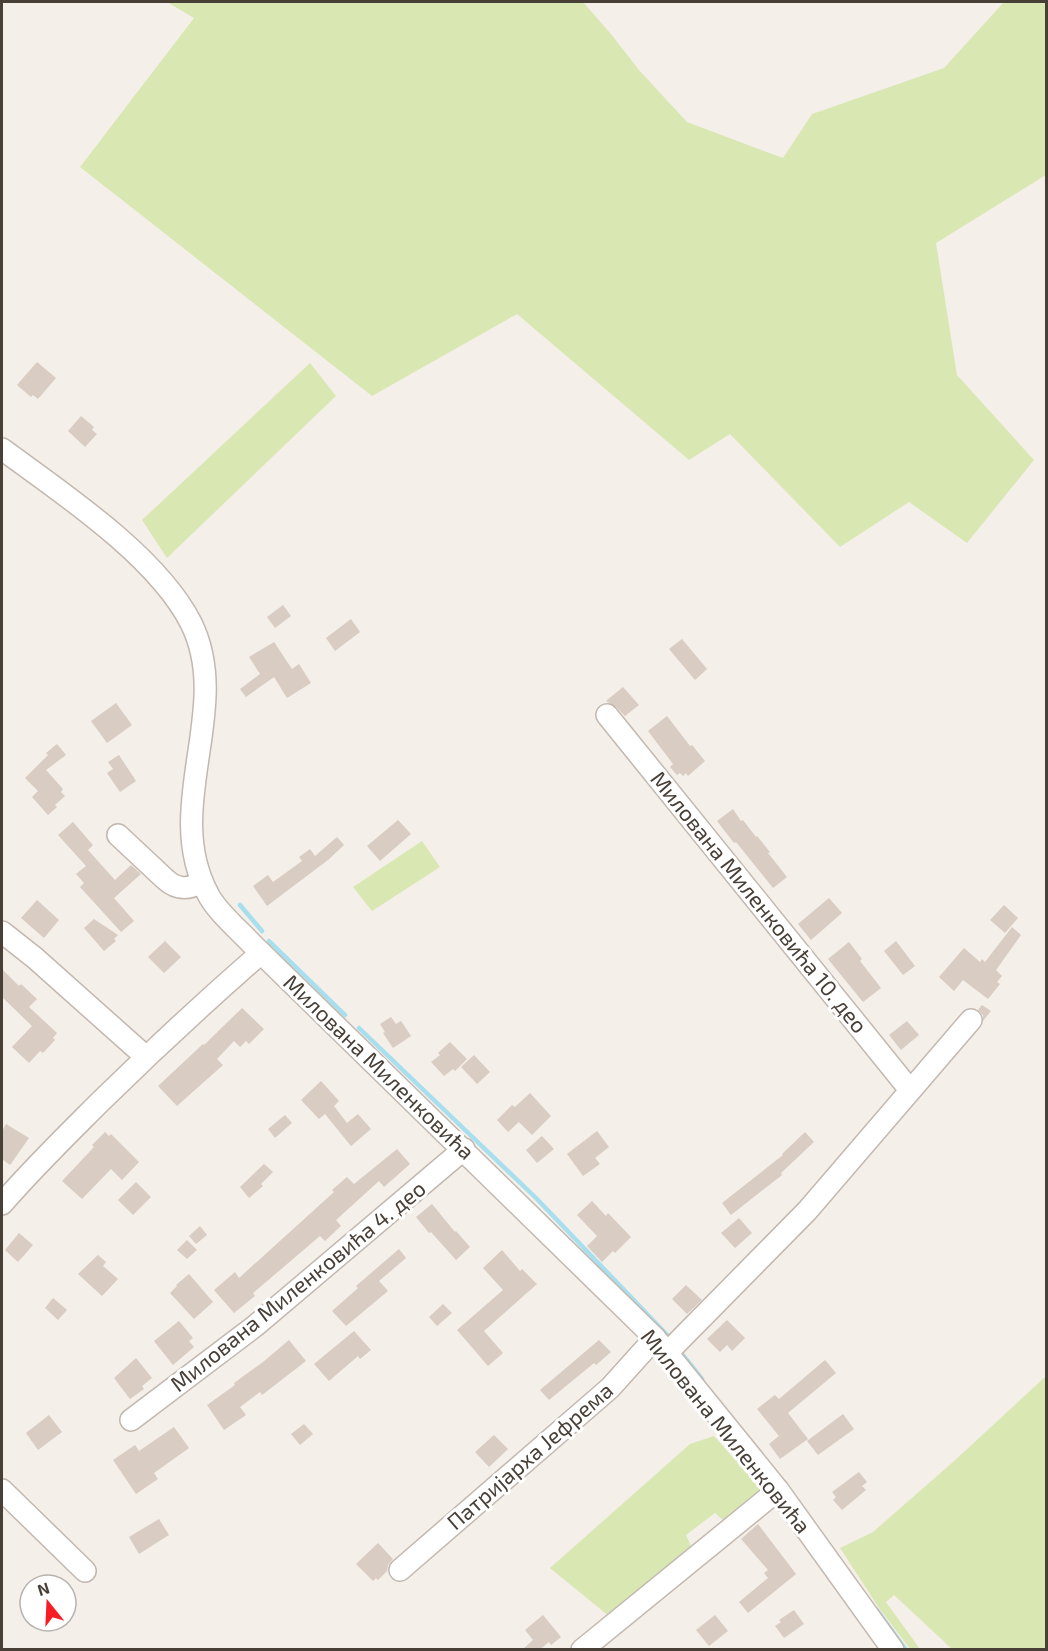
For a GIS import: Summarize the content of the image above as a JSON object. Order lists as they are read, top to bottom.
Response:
{
  "streets": {
    "street": [
      "Милована Миленковића 10. део",
      "Милована Миленковића",
      "Милована Миленковића 4. део",
      "Патријарха Јефрема"
    ]
  },
  "crossings": [
    ["Милована Миленковића", "Милована Миленковића 4. део"],
    ["Милована Миленковића", "Патријарха Јефрема"]
  ],
  "north": "top"
}
